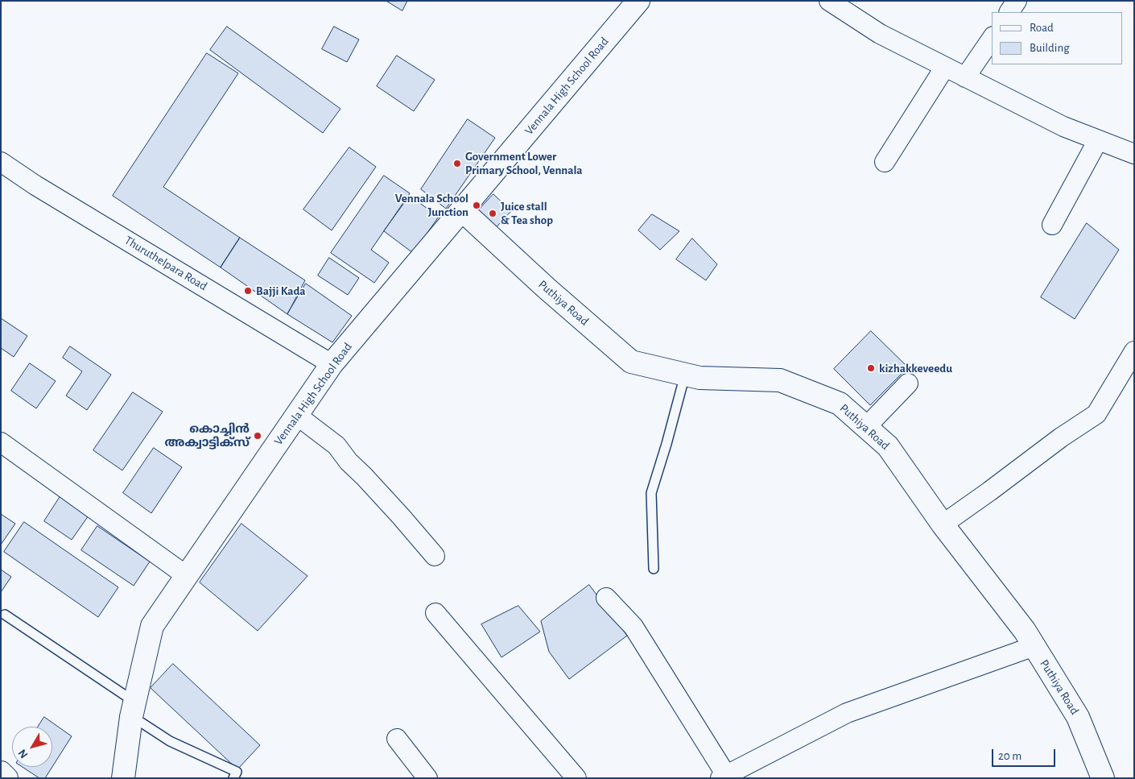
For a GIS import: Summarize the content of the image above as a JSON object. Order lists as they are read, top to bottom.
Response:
{
  "streets": {
    "main road": ["Vennala High School Road", "Puthiya Road"],
    "street": ["Thuruthelpara Road"]
  },
  "crossings": [
    ["Vennala High School Road", "Thuruthelpara Road"],
    ["Vennala High School Road", "Puthiya Road"]
  ],
  "places": [
    "Government Lower Primary School, Vennala",
    "Vennala School Junction",
    "Juice stall & Tea shop",
    "Bajji Kada",
    "kizhakkeveedu",
    "കൊച്ചിൻ അക്വാട്ടിക്സ്"
  ],
  "legend": ["Road", "Building"],
  "scale_bar": "20 m",
  "north": "bottom left"
}
